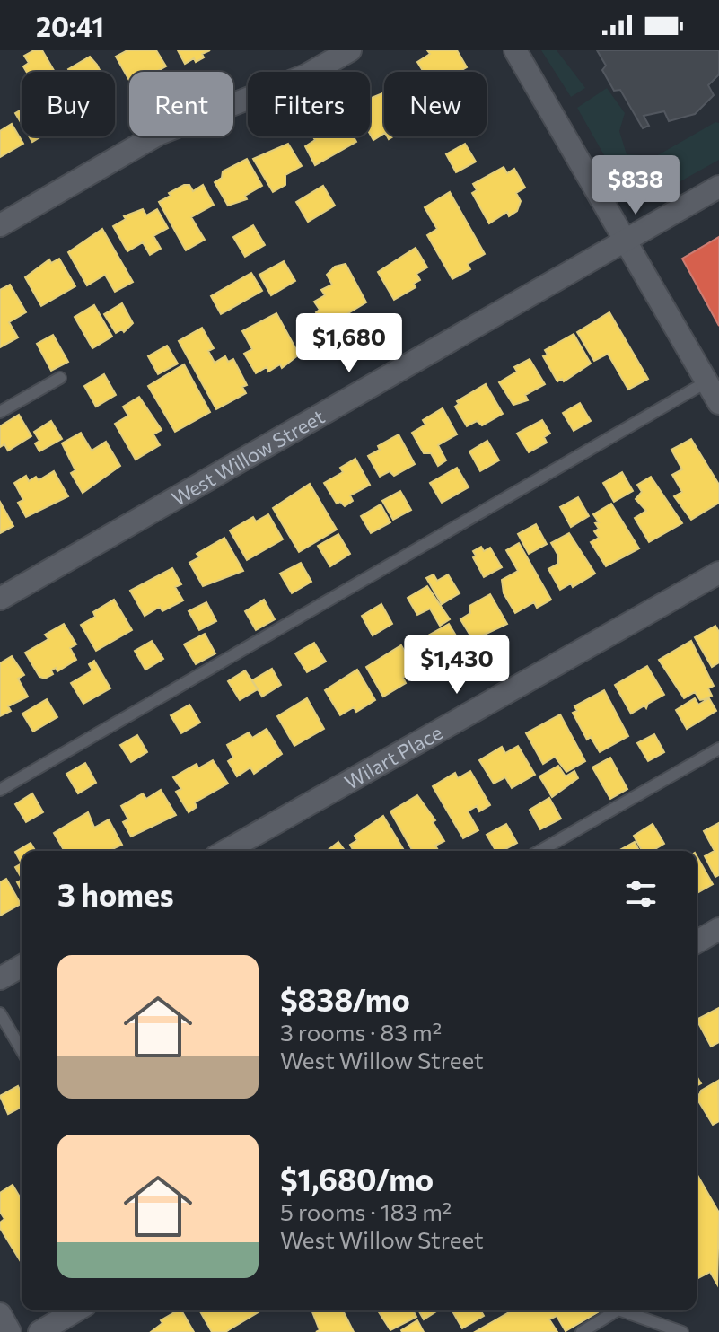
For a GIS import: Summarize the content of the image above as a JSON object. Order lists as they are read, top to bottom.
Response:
{
  "streets": {
    "street": ["West Willow Street", "Wilart Place"]
  },
  "page": {
    "status": "20:41",
    "chip": [
      "Buy",
      "Rent",
      "Filters",
      "New"
    ],
    "price": ["$838", "$1,680", "$1,430"],
    "heading": "3 homes",
    "list": [
      {
        "name": "$838/mo",
        "note": "3 rooms · 83 m² · West Willow Street"
      },
      {
        "name": "$1,680/mo",
        "note": "5 rooms · 183 m² · West Willow Street"
      }
    ]
  }
}
